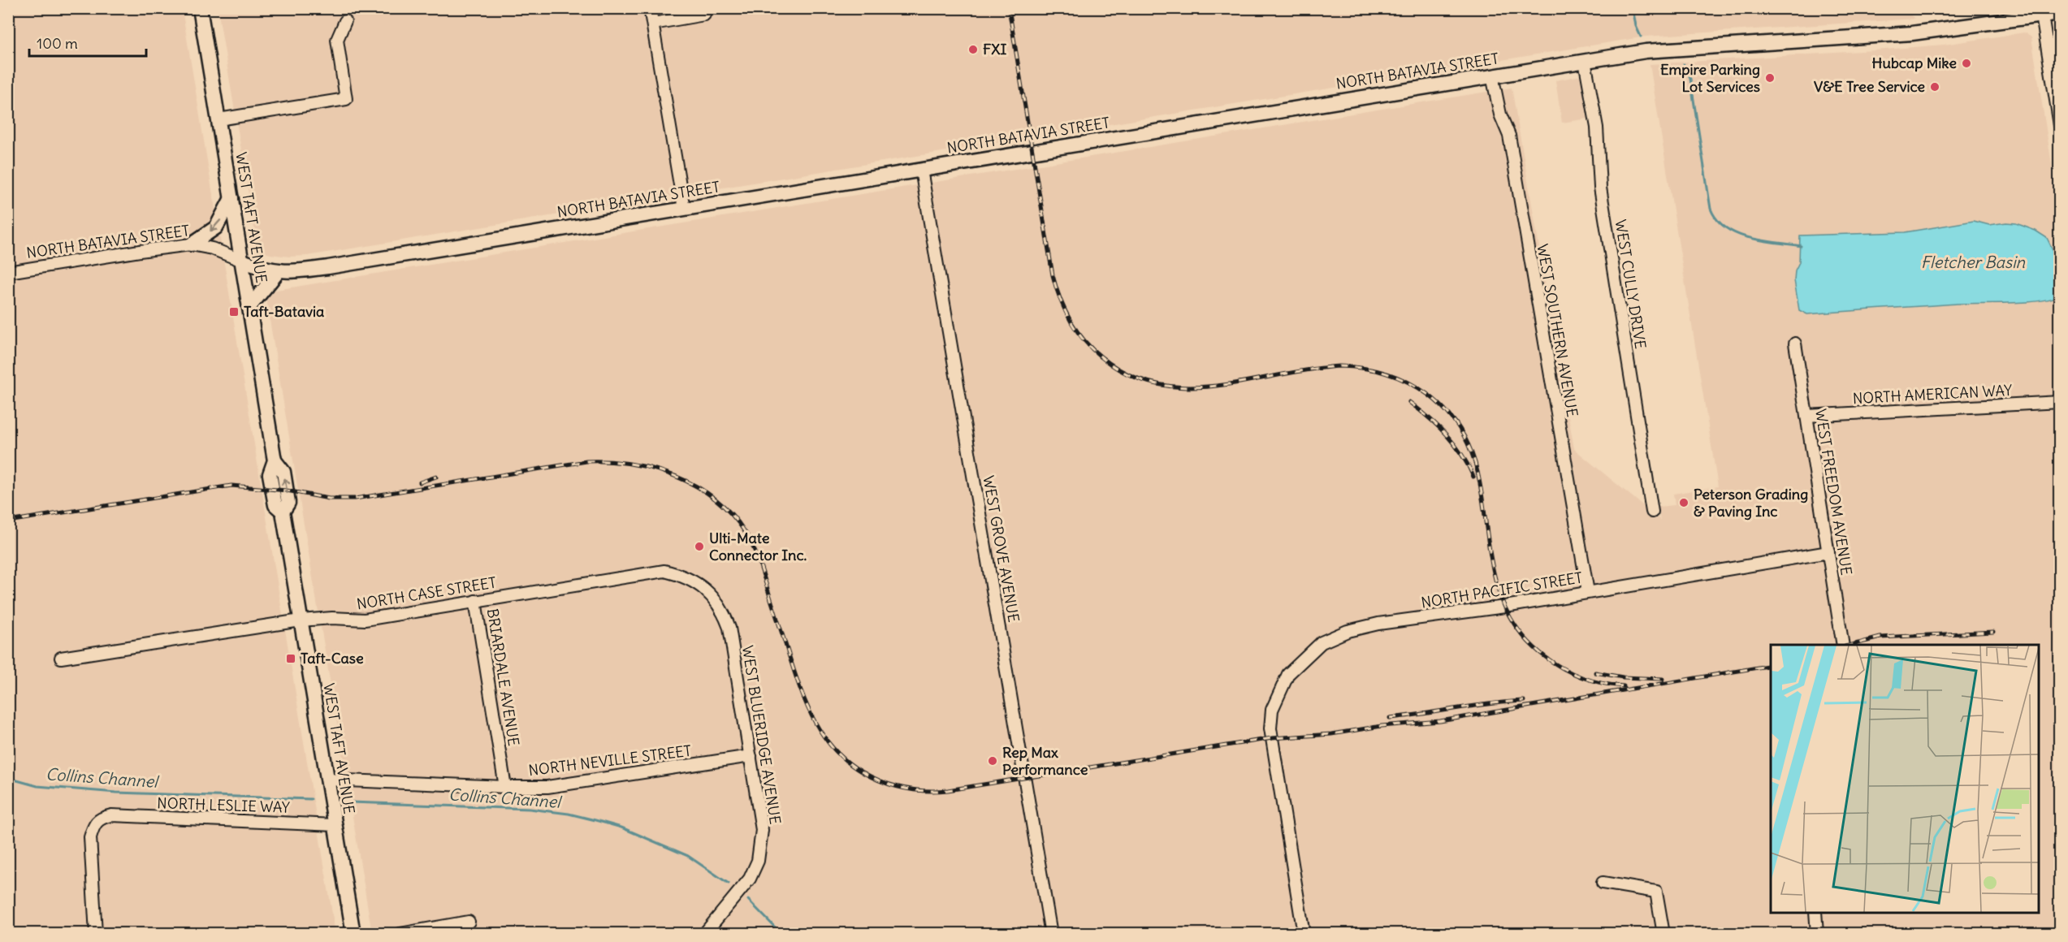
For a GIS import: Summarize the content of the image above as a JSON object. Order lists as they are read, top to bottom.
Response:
{
  "streets": {
    "main road": ["NORTH BATAVIA STREET", "WEST TAFT AVENUE"],
    "street": [
      "WEST CULLY DRIVE",
      "WEST SOUTHERN AVENUE",
      "NORTH AMERICAN WAY",
      "WEST FREEDOM AVENUE",
      "WEST GROVE AVENUE",
      "NORTH PACIFIC STREET",
      "NORTH CASE STREET",
      "BRIARDALE AVENUE",
      "WEST BLUERIDGE AVENUE",
      "NORTH NEVILLE STREET",
      "NORTH LESLIE WAY"
    ]
  },
  "crossings": [
    ["NORTH BATAVIA STREET", "WEST TAFT AVENUE"],
    ["NORTH BATAVIA STREET", "WEST CULLY DRIVE"],
    ["NORTH BATAVIA STREET", "WEST SOUTHERN AVENUE"],
    ["NORTH BATAVIA STREET", "WEST GROVE AVENUE"],
    ["WEST TAFT AVENUE", "NORTH CASE STREET"],
    ["WEST TAFT AVENUE", "NORTH NEVILLE STREET"],
    ["WEST TAFT AVENUE", "NORTH LESLIE WAY"],
    ["WEST SOUTHERN AVENUE", "NORTH PACIFIC STREET"],
    ["NORTH AMERICAN WAY", "WEST FREEDOM AVENUE"],
    ["WEST FREEDOM AVENUE", "NORTH PACIFIC STREET"],
    ["NORTH CASE STREET", "BRIARDALE AVENUE"],
    ["NORTH CASE STREET", "WEST BLUERIDGE AVENUE"],
    ["BRIARDALE AVENUE", "NORTH NEVILLE STREET"],
    ["WEST BLUERIDGE AVENUE", "NORTH NEVILLE STREET"]
  ],
  "water": ["Fletcher Basin", "Collins Channel"],
  "places": {
    "other": [
      "FXI",
      "Hubcap Mike",
      "Empire Parking Lot Services",
      "V&E Tree Service",
      "Peterson Grading & Paving Inc",
      "Ulti-Mate Connector Inc.",
      "Rep Max Performance"
    ],
    "transit": ["Taft-Batavia", "Taft-Case"]
  },
  "scale_bar": "100 m"
}
